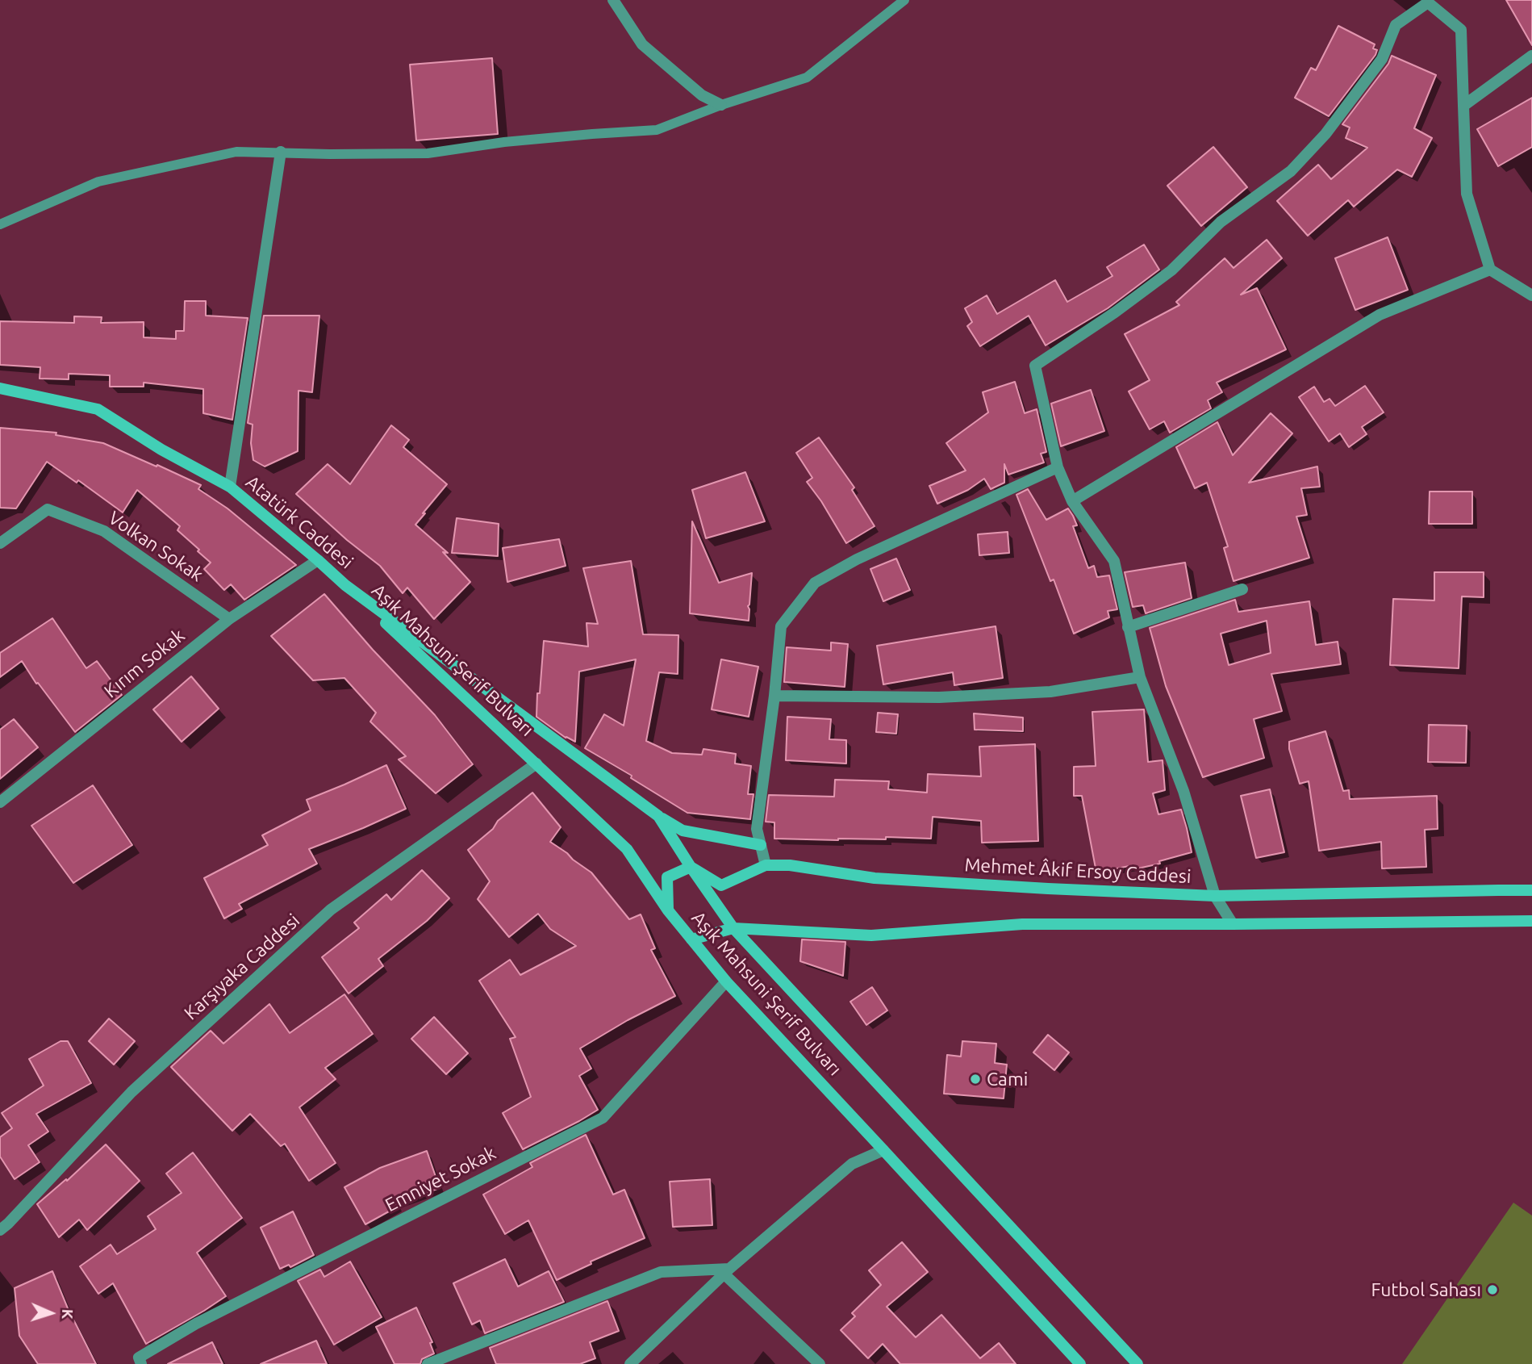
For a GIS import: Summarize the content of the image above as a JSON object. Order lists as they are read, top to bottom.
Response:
{
  "streets": {
    "main road": ["Atatürk Caddesi", "Aşık Mahsuni Şerif Bulvarı", "Mehmet Âkif Ersoy Caddesi"],
    "street": [
      "Volkan Sokak",
      "Kırım Sokak",
      "Karşıyaka Caddesi",
      "Emniyet Sokak"
    ]
  },
  "crossings": [
    ["Atatürk Caddesi", "Aşık Mahsuni Şerif Bulvarı"],
    ["Atatürk Caddesi", "Kırım Sokak"],
    ["Atatürk Caddesi", "Mehmet Âkif Ersoy Caddesi"],
    ["Volkan Sokak", "Kırım Sokak"],
    ["Aşık Mahsuni Şerif Bulvarı", "Karşıyaka Caddesi"],
    ["Aşık Mahsuni Şerif Bulvarı", "Emniyet Sokak"]
  ],
  "places": ["Cami", "Futbol Sahası"],
  "north": "right"
}
